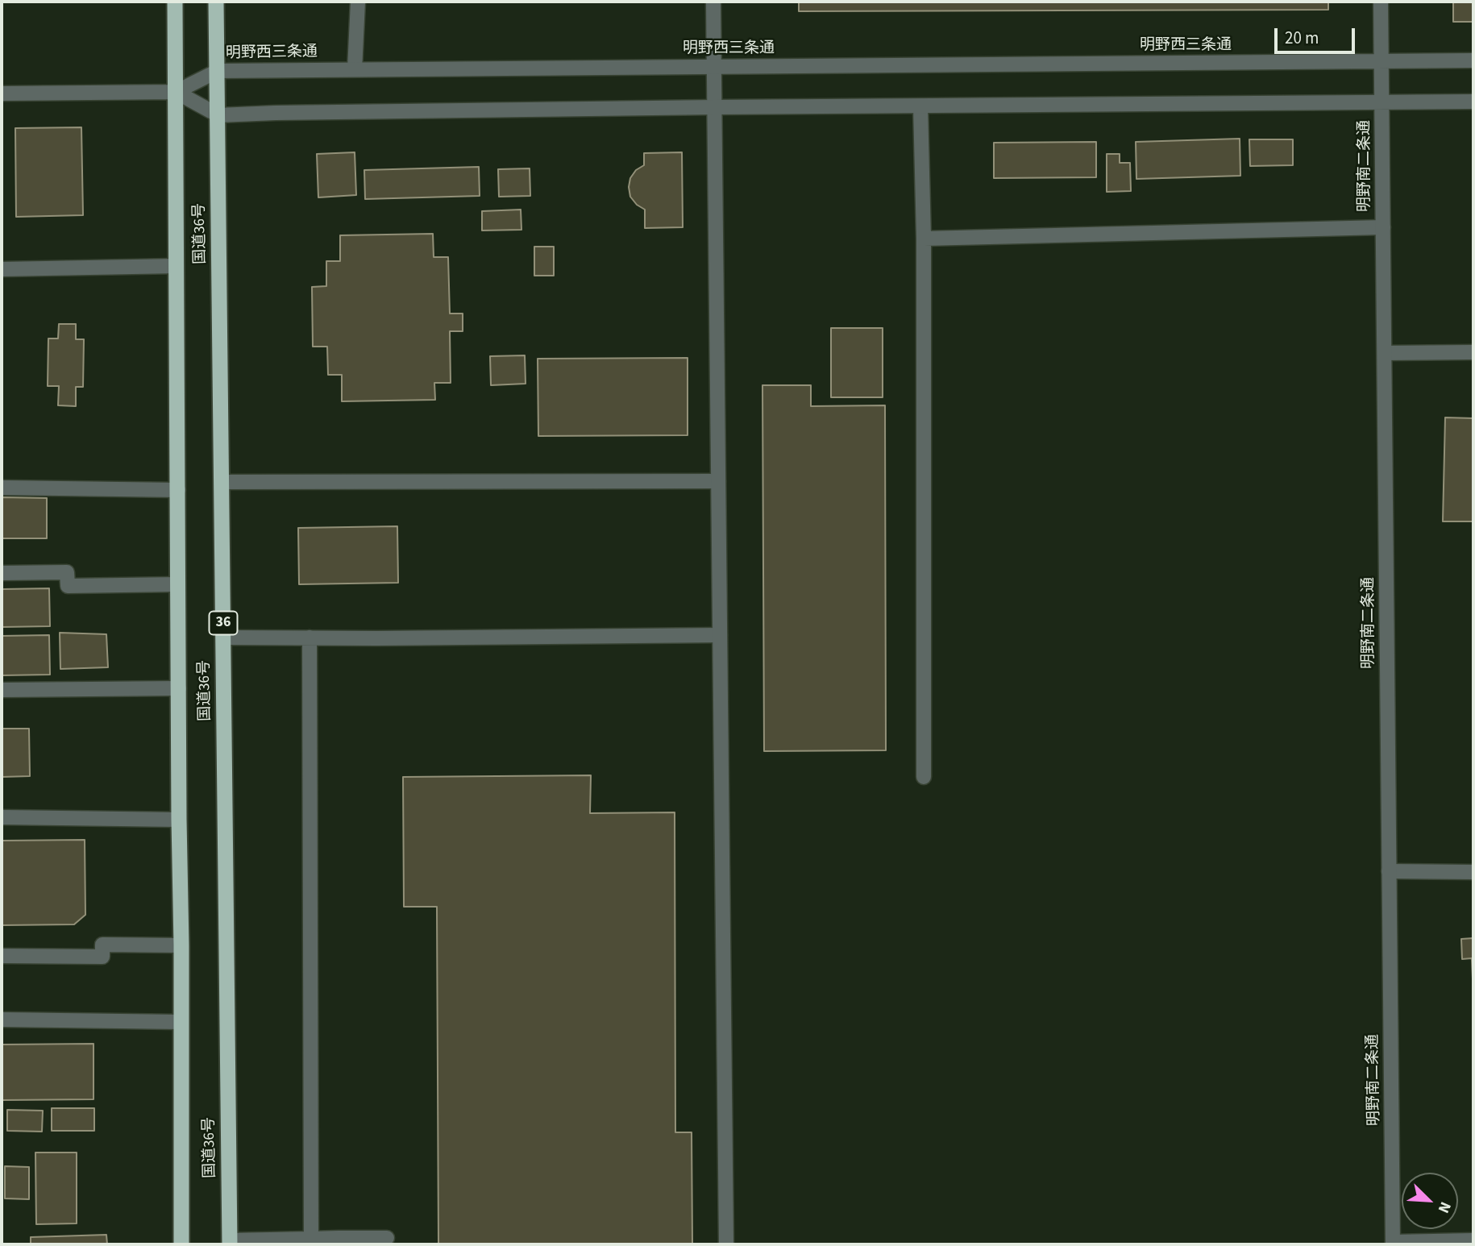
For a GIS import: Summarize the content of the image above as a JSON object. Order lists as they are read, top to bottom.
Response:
{
  "streets": {
    "highway": ["国道36号", "36"],
    "street": ["明野西三条通", "明野南二条通"]
  },
  "crossings": [
    ["明野西三条通", "明野南二条通"],
    ["明野西三条通", "国道36号"]
  ],
  "scale_bar": "20 m",
  "north": "bottom right"
}
